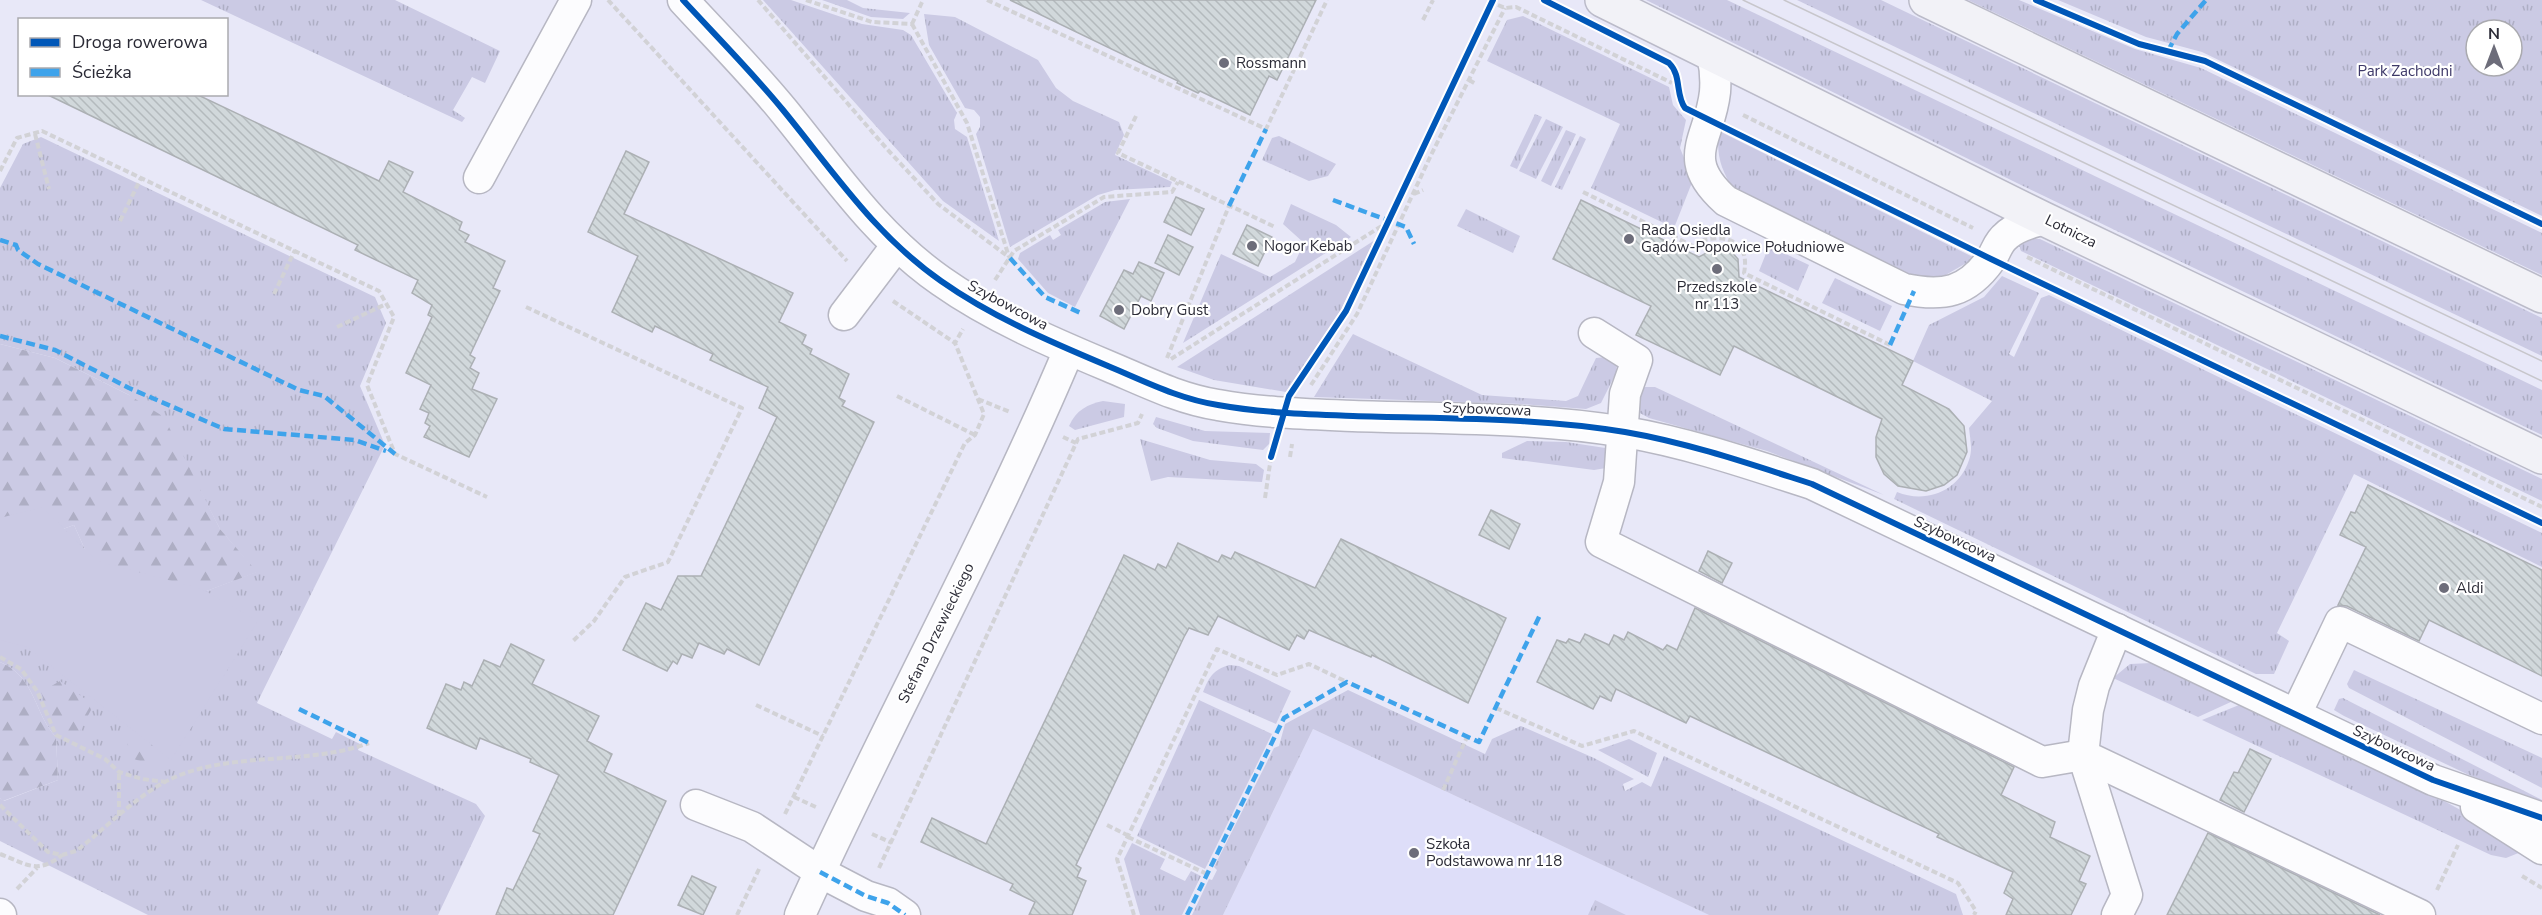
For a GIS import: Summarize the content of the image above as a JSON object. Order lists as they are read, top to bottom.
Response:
{
  "streets": {
    "main road": ["Lotnicza"],
    "street": ["Szybowcowa", "Stefana Drzewieckiego"]
  },
  "crossings": [
    ["Szybowcowa", "Stefana Drzewieckiego"]
  ],
  "parks": ["Park Zachodni"],
  "places": [
    "Rossmann",
    "Rada Osiedla Gądów-Popowice Południowe",
    "Nogor Kebab",
    "Przedszkole nr 113",
    "Dobry Gust",
    "Aldi",
    "Szkoła Podstawowa nr 118"
  ],
  "legend": ["Droga rowerowa", "Ścieżka"],
  "north": "top"
}
